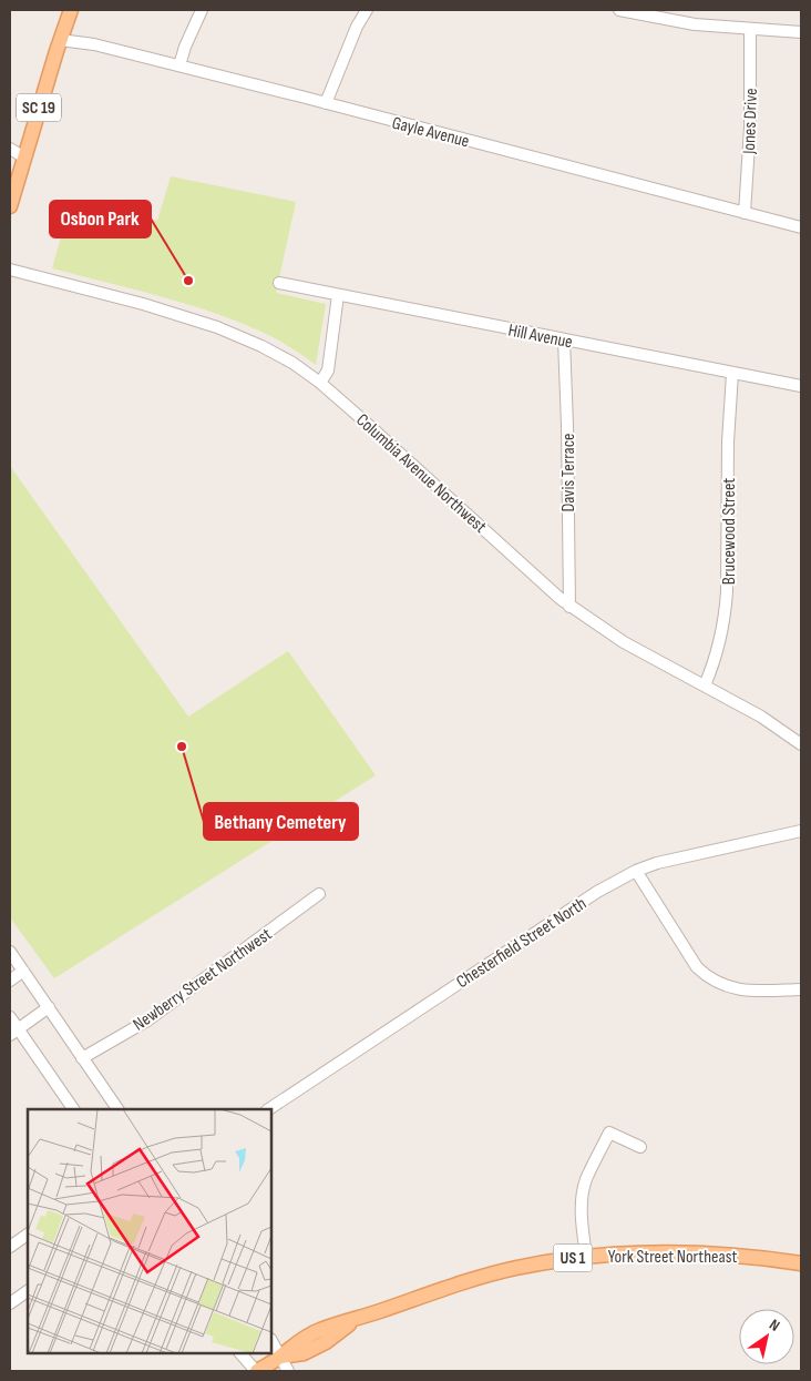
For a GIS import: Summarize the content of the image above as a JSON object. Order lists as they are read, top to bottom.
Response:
{
  "streets": {
    "main road": ["SC 19", "York Street Northeast", "US 1"],
    "street": [
      "Jones Drive",
      "Gayle Avenue",
      "Hill Avenue",
      "Columbia Avenue Northwest",
      "Davis Terrace",
      "Brucewood Street",
      "Chesterfield Street North",
      "Newberry Street Northwest"
    ]
  },
  "crossings": [
    ["SC 19", "Gayle Avenue"],
    ["Jones Drive", "Gayle Avenue"],
    ["Hill Avenue", "Davis Terrace"],
    ["Hill Avenue", "Brucewood Street"],
    ["Columbia Avenue Northwest", "Davis Terrace"],
    ["Columbia Avenue Northwest", "Brucewood Street"]
  ],
  "places": ["Osbon Park", "Bethany Cemetery"],
  "north": "top right"
}
